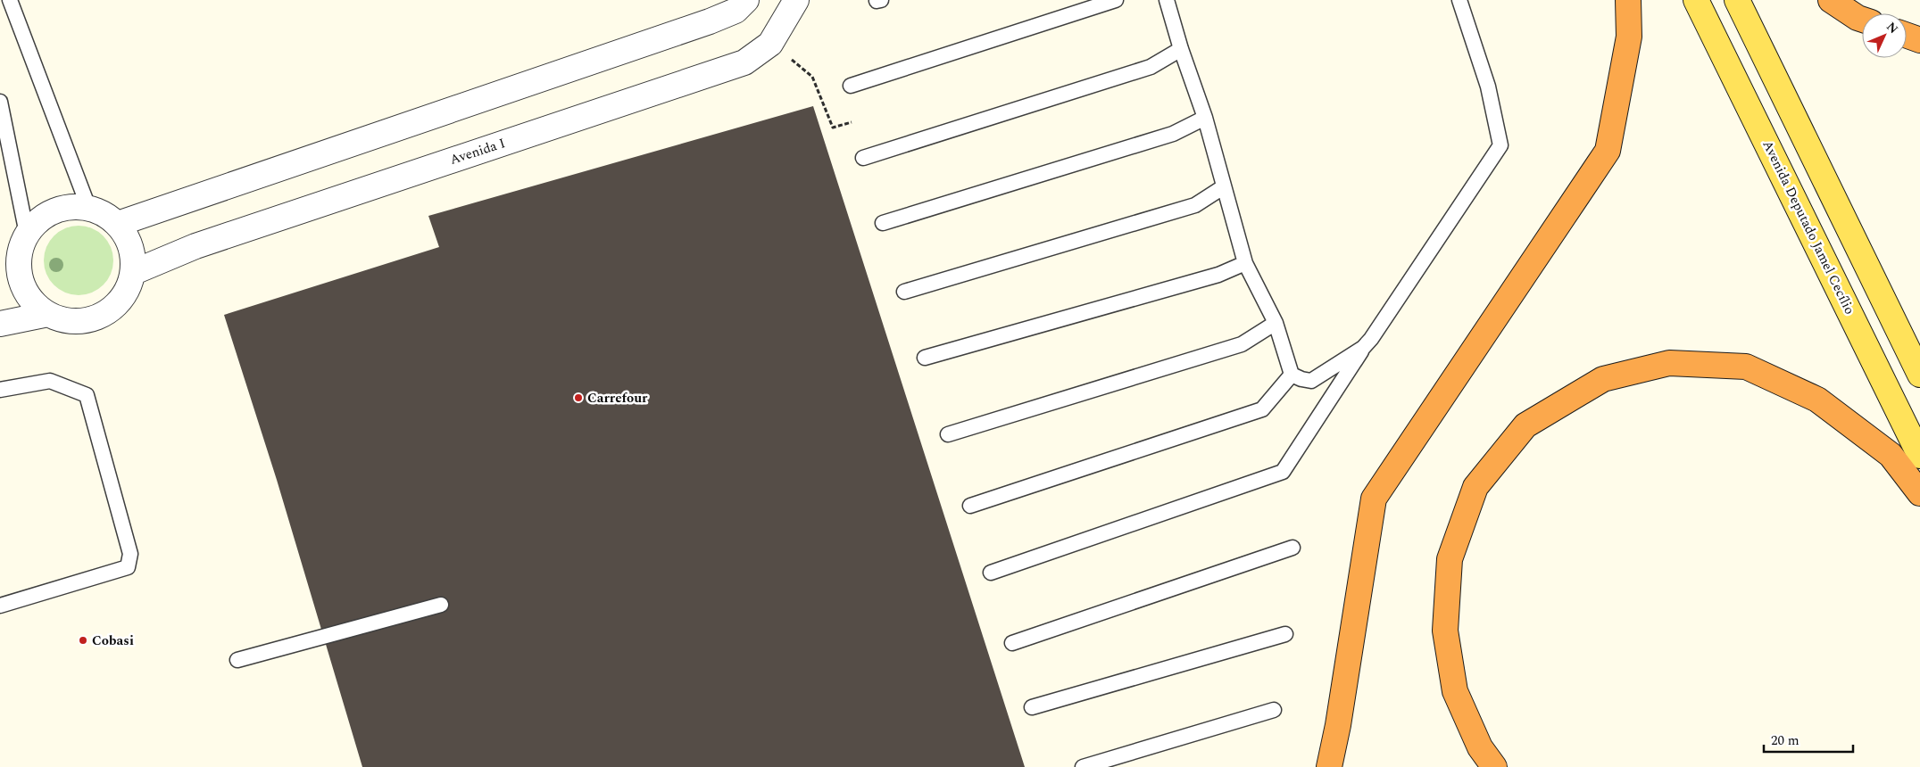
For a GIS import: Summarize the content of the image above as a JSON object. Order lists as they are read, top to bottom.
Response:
{
  "streets": {
    "main road": ["Avenida Deputado Jamel Cecílio"],
    "street": ["Avenida I"]
  },
  "places": ["Carrefour", "Cobasi"],
  "scale_bar": "20 m",
  "north": "top right"
}
